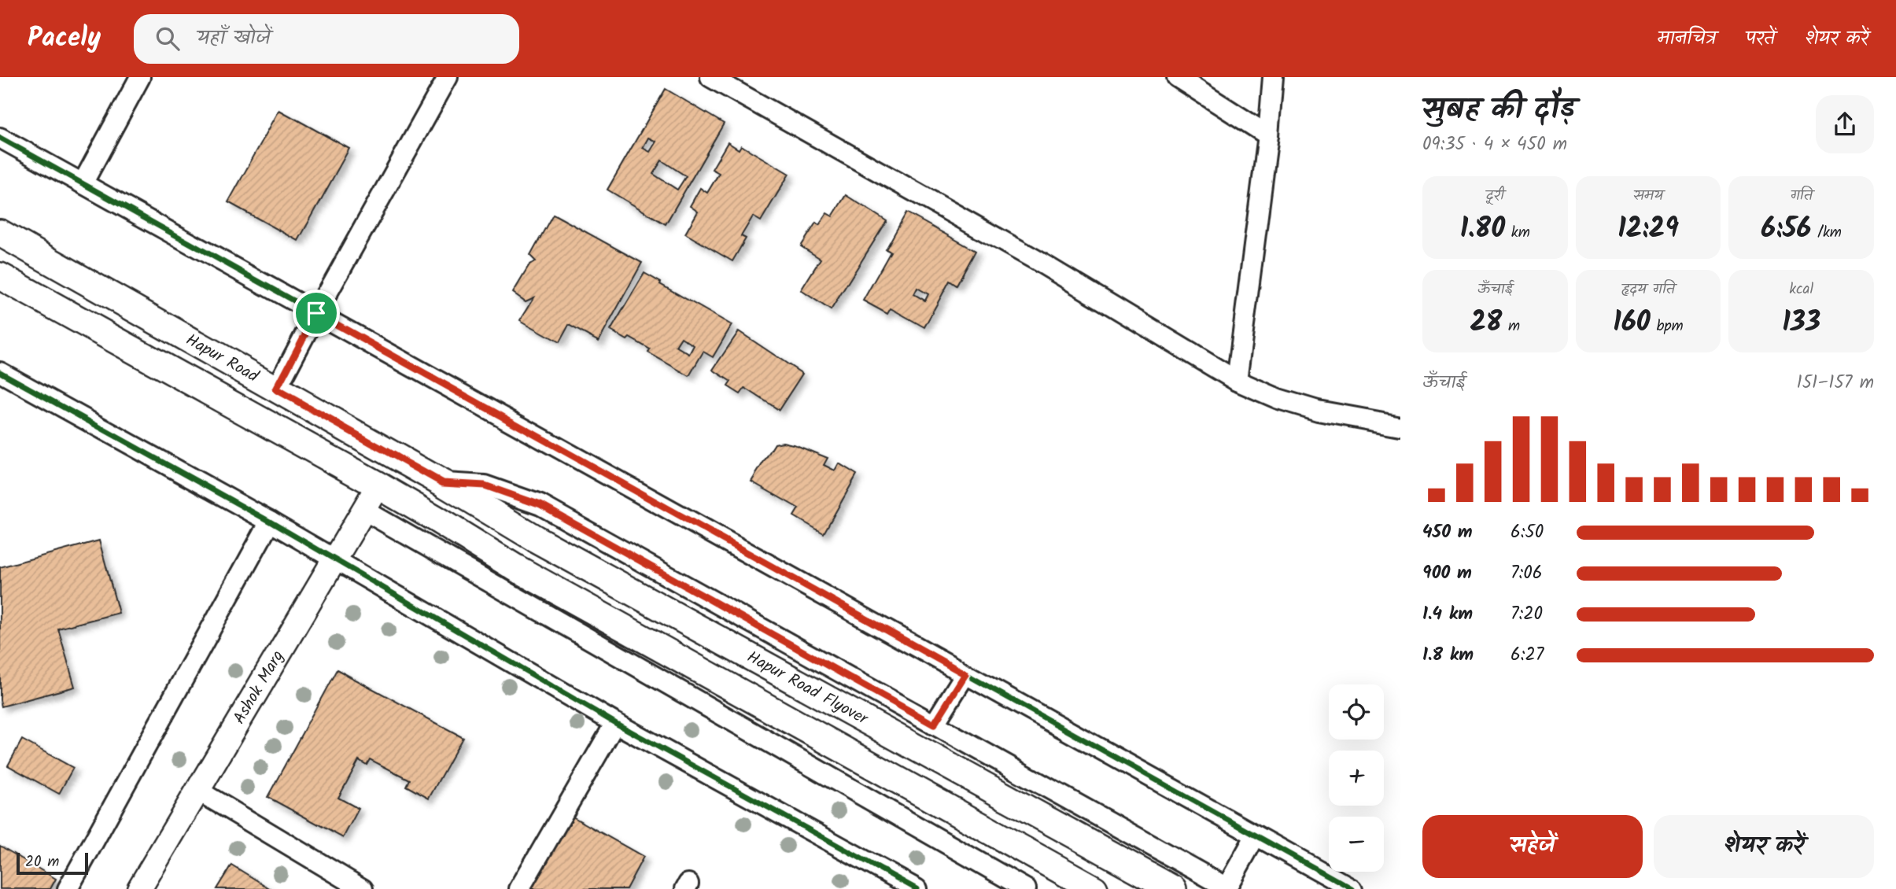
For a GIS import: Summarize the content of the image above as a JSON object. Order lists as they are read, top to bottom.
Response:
{
  "streets": {
    "main road": ["Hapur Road", "Hapur Road Flyover"],
    "street": ["Ashok Marg"]
  },
  "crossings": [
    ["Hapur Road", "Ashok Marg"],
    ["Hapur Road", "Hapur Road Flyover"]
  ],
  "scale_bar": "20 m",
  "page": {
    "header": "Pacely",
    "search": "यहाँ खोजें",
    "nav": ["मानचित्र", "परतें", "शेयर करें"],
    "heading": ["सुबह की दौड़", "09:35 · 4 × 450 m"],
    "stats": [
      ["दूरी", "1.80 km"],
      ["समय", "12:29"],
      ["गति", "6:56 /km"],
      ["ऊँचाई", "28 m"],
      ["हृदय गति", "160 bpm"],
      ["kcal", "133"]
    ],
    "chart": ["ऊँचाई", "151–157 m"],
    "list": [
      {
        "name": "450 m",
        "note": "6:50"
      },
      {
        "name": "900 m",
        "note": "7:06"
      },
      {
        "name": "1.4 km",
        "note": "7:20"
      },
      {
        "name": "1.8 km",
        "note": "6:27"
      }
    ],
    "map_buttons": ["+", "−"],
    "buttons": ["सहेजें", "शेयर करें"],
    "scale": "20 m"
  }
}
